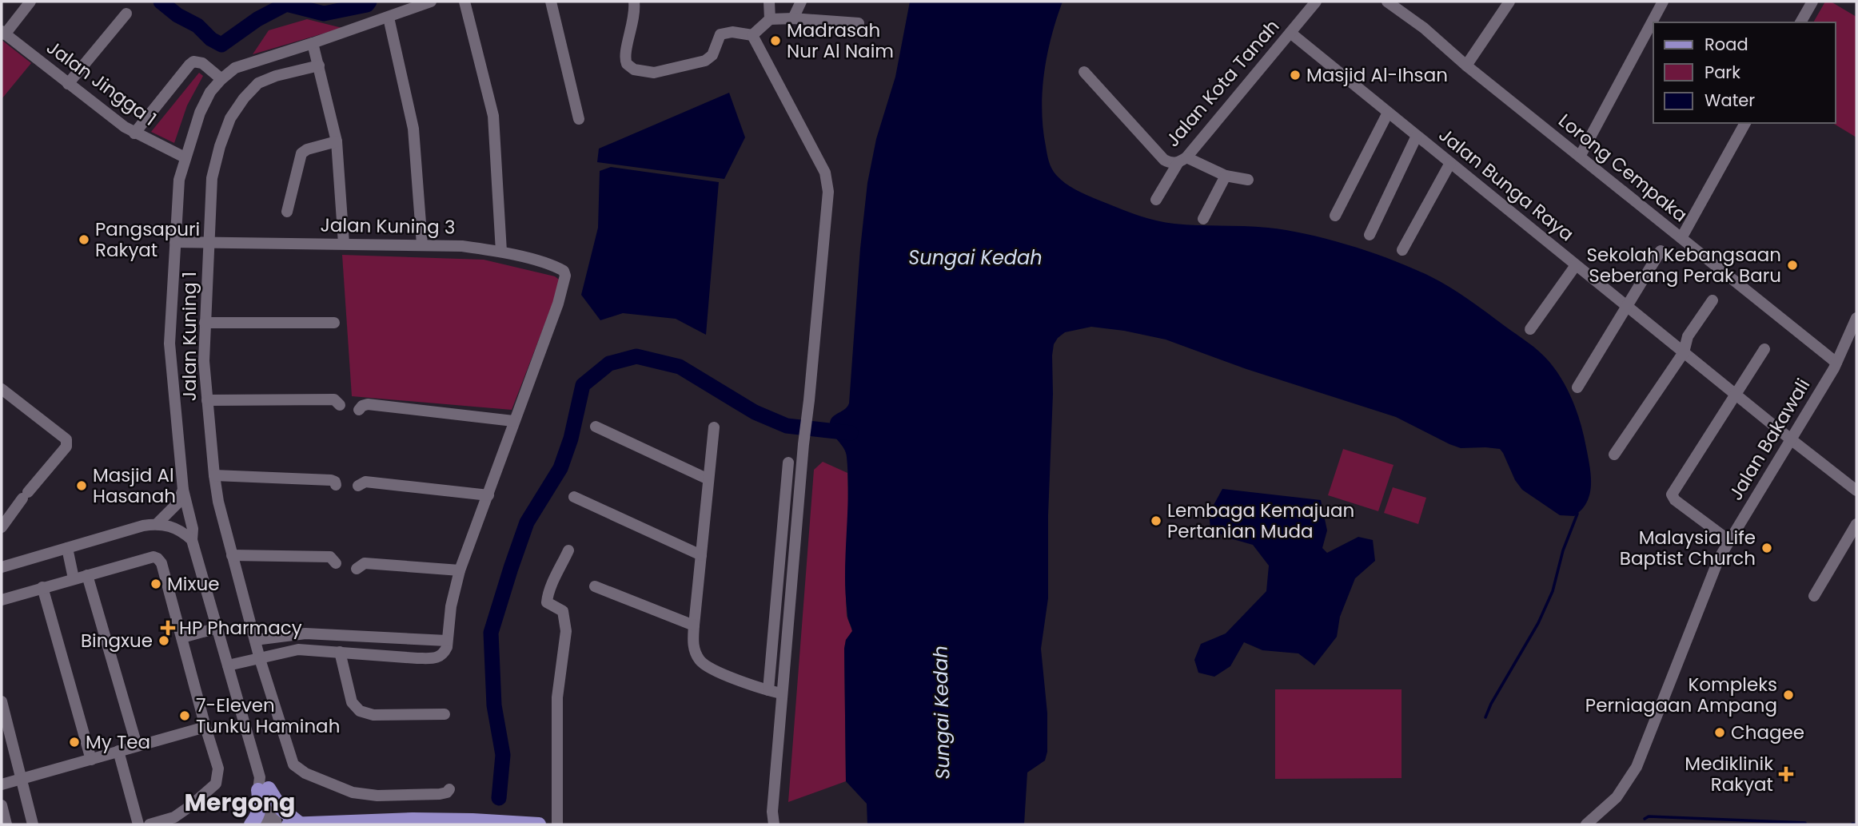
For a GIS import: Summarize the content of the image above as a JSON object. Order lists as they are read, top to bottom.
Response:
{
  "streets": {
    "street": [
      "Jalan Jingga 1",
      "Jalan Kota Tanah",
      "Lorong Cempaka",
      "Jalan Bunga Raya",
      "Jalan Kuning 3",
      "Jalan Kuning 1",
      "Jalan Bakawali"
    ]
  },
  "crossings": [
    ["Jalan Kota Tanah", "Jalan Bunga Raya"],
    ["Lorong Cempaka", "Jalan Bakawali"],
    ["Jalan Bunga Raya", "Jalan Bakawali"],
    ["Jalan Kuning 3", "Jalan Kuning 1"]
  ],
  "districts": ["Mergong"],
  "water": ["Sungai Kedah"],
  "places": {
    "other": [
      "Madrasah Nur Al Naim",
      "Masjid Al-Ihsan",
      "Pangsapuri Rakyat",
      "Sekolah Kebangsaan Seberang Perak Baru",
      "Masjid Al Hasanah",
      "Lembaga Kemajuan Pertanian Muda",
      "Malaysia Life Baptist Church",
      "Mixue",
      "Bingxue",
      "Kompleks Perniagaan Ampang",
      "7-Eleven Tunku Haminah",
      "Chagee",
      "My Tea"
    ],
    "health": ["HP Pharmacy", "Mediklinik Rakyat"]
  },
  "legend": ["Road", "Park", "Water"]
}
